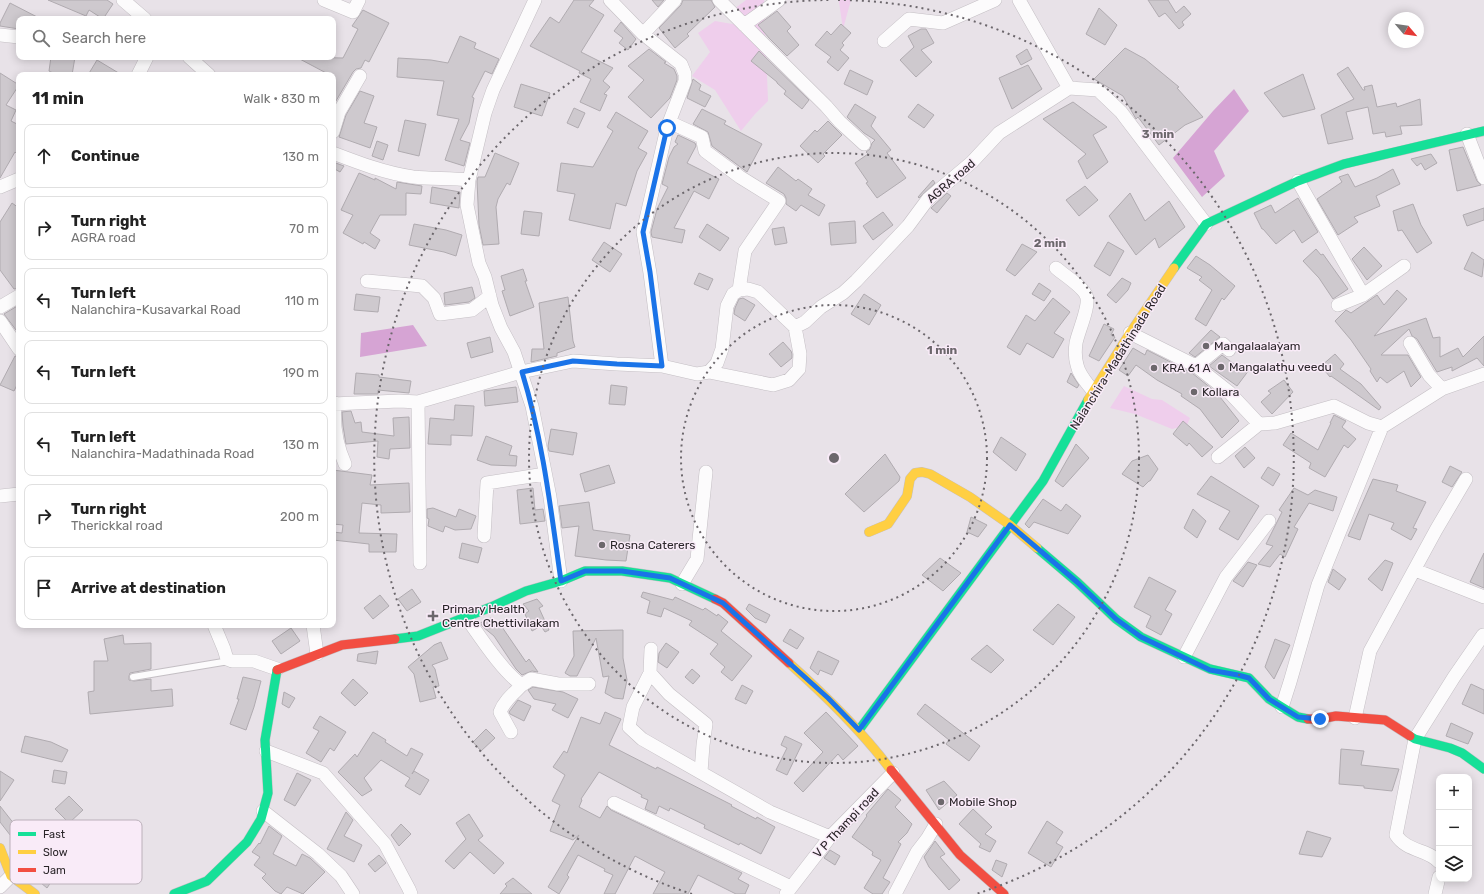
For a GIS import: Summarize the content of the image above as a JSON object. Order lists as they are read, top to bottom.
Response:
{
  "streets": {
    "street": ["AGRA road", "Nalanchira-Madathinada Road", "V P Thampi road"]
  },
  "places": {
    "other": [
      "Mangalaalayam",
      "Mangalathu veedu",
      "KRA 61 A",
      "Kollara",
      "Rosna Caterers",
      "Mobile Shop"
    ],
    "health": ["Primary Health Centre Chettivilakam"]
  },
  "legend": ["Fast", "Slow", "Jam"],
  "north": "bottom right",
  "page": {
    "search": "Search here",
    "heading": ["11 min", "Walk · 830 m"],
    "list": [
      ["Continue", "130 m"],
      ["Turn right", "AGRA road", "70 m"],
      ["Turn left", "Nalanchira-Kusavarkal Road", "110 m"],
      ["Turn left", "190 m"],
      ["Turn left", "Nalanchira-Madathinada Road", "130 m"],
      ["Turn right", "Therickkal road", "200 m"],
      "Arrive at destination"
    ],
    "map_buttons": ["+", "−"]
  },
  "rings": ["3 min", "2 min", "1 min"]
}
